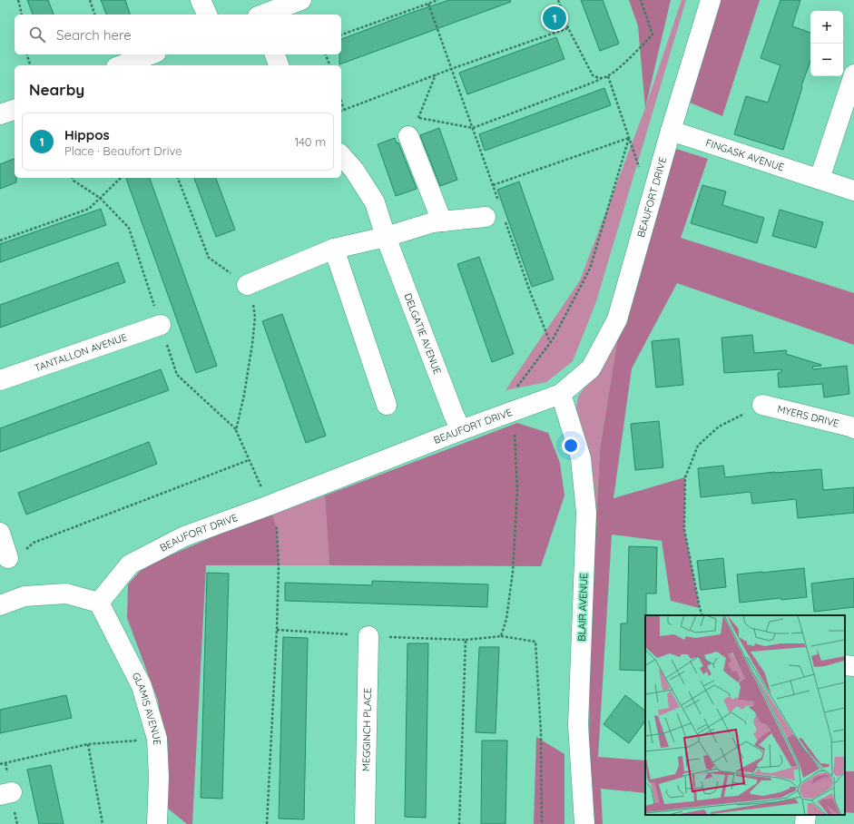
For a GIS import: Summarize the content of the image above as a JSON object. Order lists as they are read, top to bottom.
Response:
{
  "streets": {
    "street": [
      "FINGASK AVENUE",
      "BEAUFORT DRIVE",
      "DELGATIE AVENUE",
      "TANTALLON AVENUE",
      "MYERS DRIVE",
      "BLAIR AVENUE",
      "GLAMIS AVENUE",
      "MEGGINCH PLACE"
    ]
  },
  "crossings": [
    ["FINGASK AVENUE", "BEAUFORT DRIVE"],
    ["BEAUFORT DRIVE", "DELGATIE AVENUE"],
    ["BEAUFORT DRIVE", "BLAIR AVENUE"],
    ["BEAUFORT DRIVE", "GLAMIS AVENUE"]
  ],
  "page": {
    "pins": "1",
    "map_buttons": ["+", "−"],
    "search": "Search here",
    "heading": "Nearby",
    "list": [
      {
        "mark": "1",
        "name": "Hippos",
        "note": "Place · Beaufort Drive",
        "value": "140 m"
      }
    ]
  }
}
